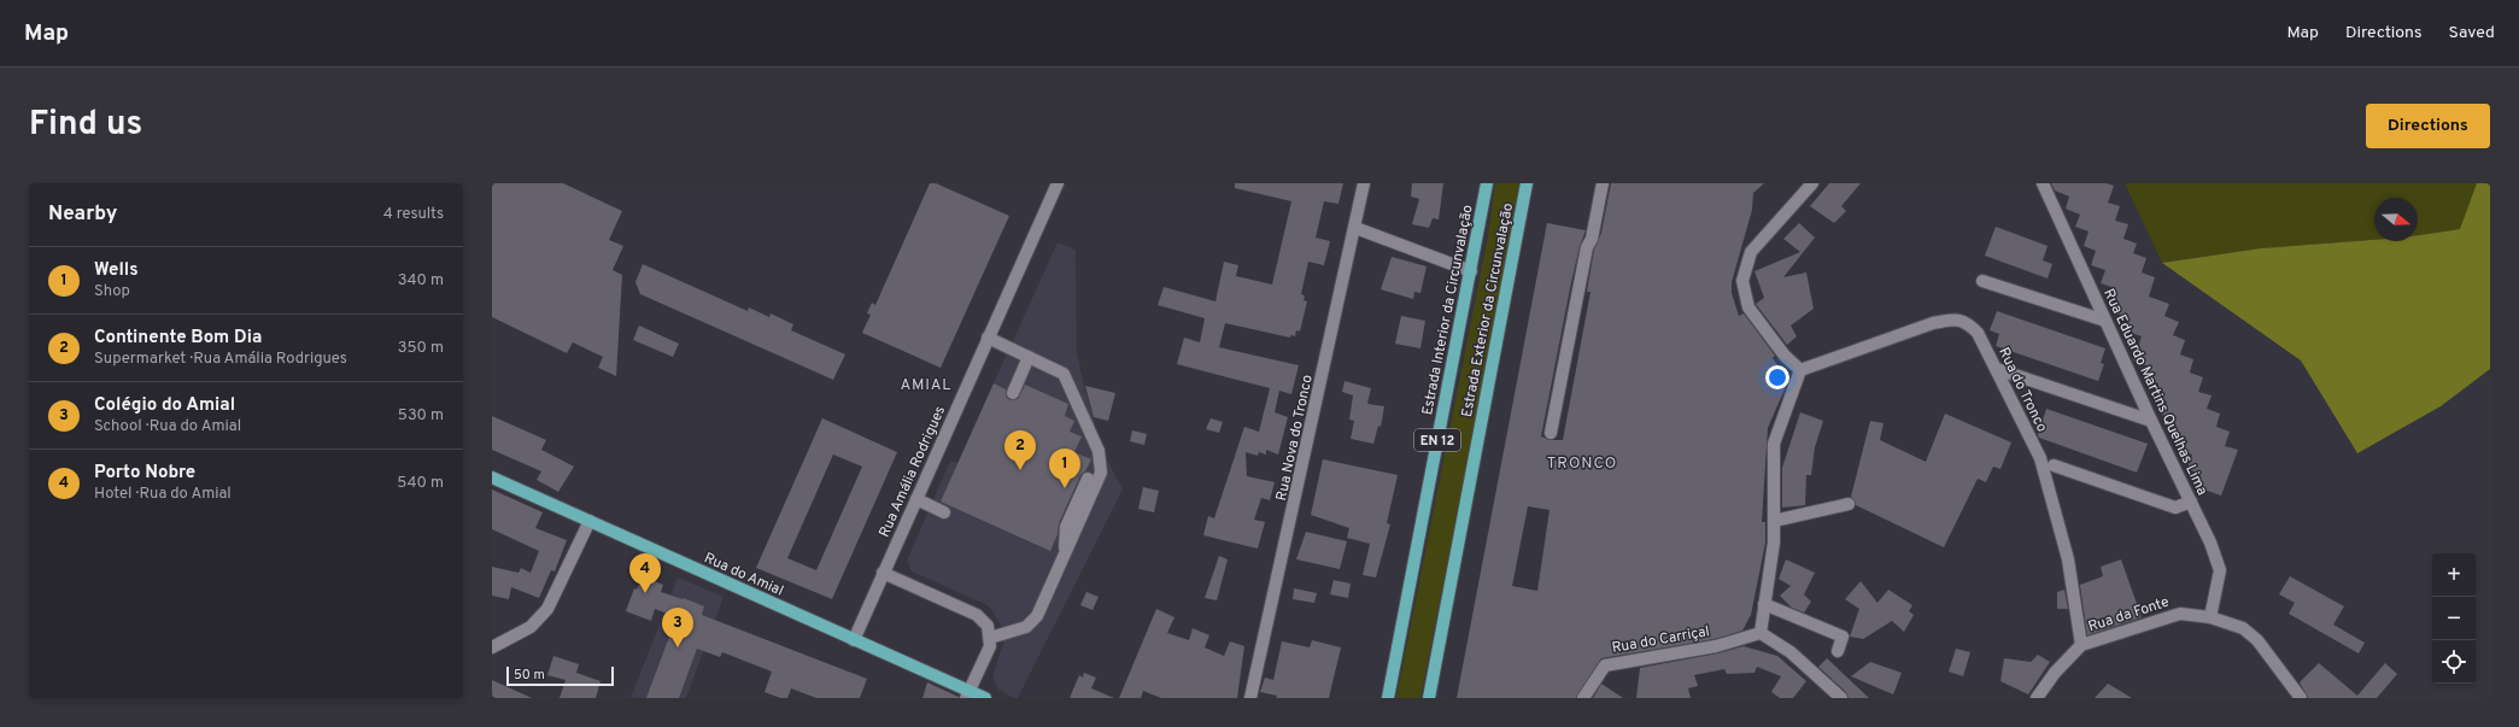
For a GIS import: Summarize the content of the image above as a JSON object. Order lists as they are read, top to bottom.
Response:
{
  "streets": {
    "main road": [
      "Estrada Interior da Circunvalação",
      "Estrada Exterior da Circunvalação",
      "EN 12",
      "Rua do Amial"
    ],
    "street": [
      "Rua do Tronco",
      "Rua Eduardo Martins Quelhas Lima",
      "Rua Nova do Tronco",
      "Rua Amália Rodrigues",
      "Rua da Fonte",
      "Rua do Carriçal"
    ]
  },
  "crossings": [
    ["Rua do Tronco", "Rua da Fonte"],
    ["Rua Eduardo Martins Quelhas Lima", "Rua da Fonte"],
    ["Rua Amália Rodrigues", "Rua do Amial"]
  ],
  "districts": ["AMIAL", "TRONCO"],
  "scale_bar": "50 m",
  "north": "right",
  "page": {
    "header": "Map",
    "nav": ["Map", "Directions", "Saved"],
    "title": "Find us",
    "buttons": "Directions",
    "heading": ["Nearby", "4 results"],
    "list": [
      {
        "mark": "1",
        "name": "Wells",
        "note": "Shop",
        "value": "340 m"
      },
      {
        "mark": "2",
        "name": "Continente Bom Dia",
        "note": "Supermarket · Rua Amália Rodrigues",
        "value": "350 m"
      },
      {
        "mark": "3",
        "name": "Colégio do Amial",
        "note": "School · Rua do Amial",
        "value": "530 m"
      },
      {
        "mark": "4",
        "name": "Porto Nobre",
        "note": "Hotel · Rua do Amial",
        "value": "540 m"
      }
    ],
    "pins": [
      "2",
      "1",
      "4",
      "3"
    ],
    "map_buttons": ["+", "−"],
    "scale": "50 m"
  }
}
